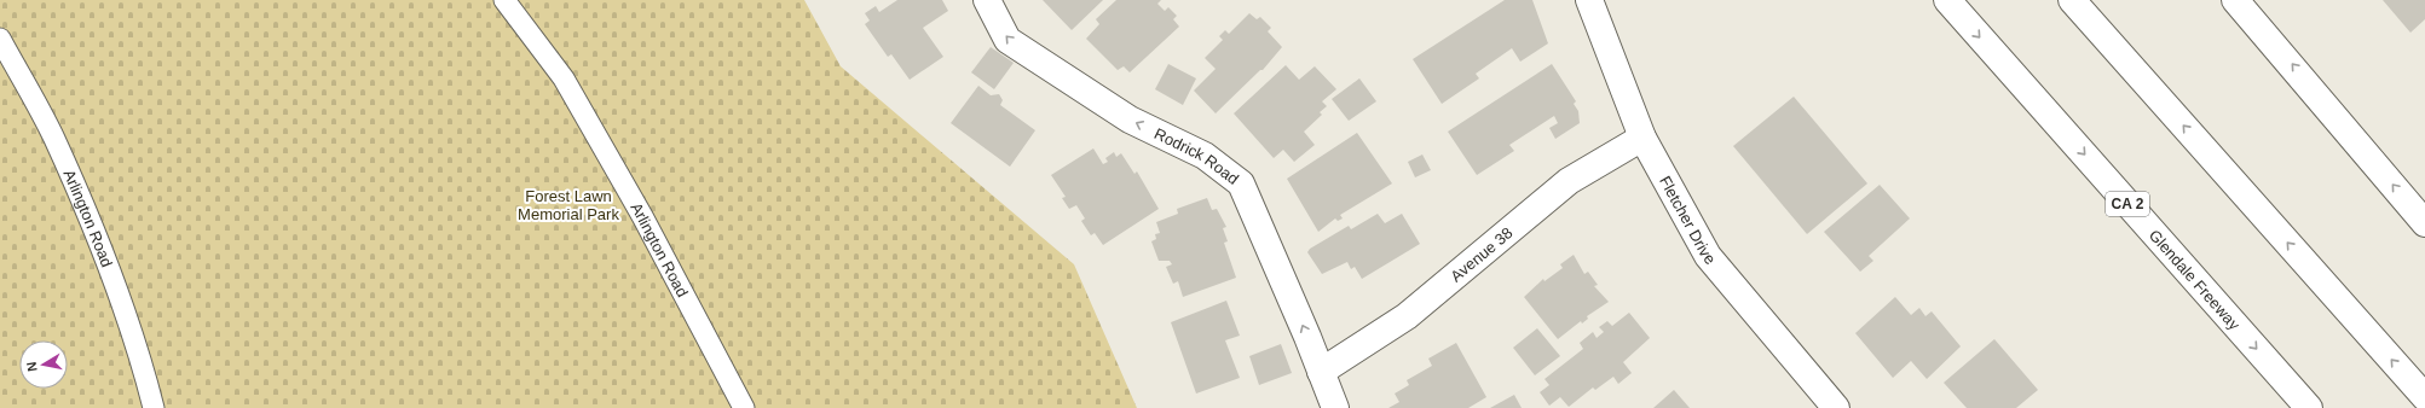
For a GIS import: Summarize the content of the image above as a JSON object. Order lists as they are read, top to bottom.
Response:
{
  "streets": {
    "main road": [
      "Rodrick Road",
      "CA 2",
      "Fletcher Drive",
      "Avenue 38",
      "Glendale Freeway"
    ],
    "lane": ["Arlington Road"]
  },
  "crossings": [
    ["Rodrick Road", "Avenue 38"],
    ["Fletcher Drive", "Avenue 38"]
  ],
  "one_way": ["Rodrick Road"],
  "parks": ["Forest Lawn Memorial Park"],
  "north": "left"
}
